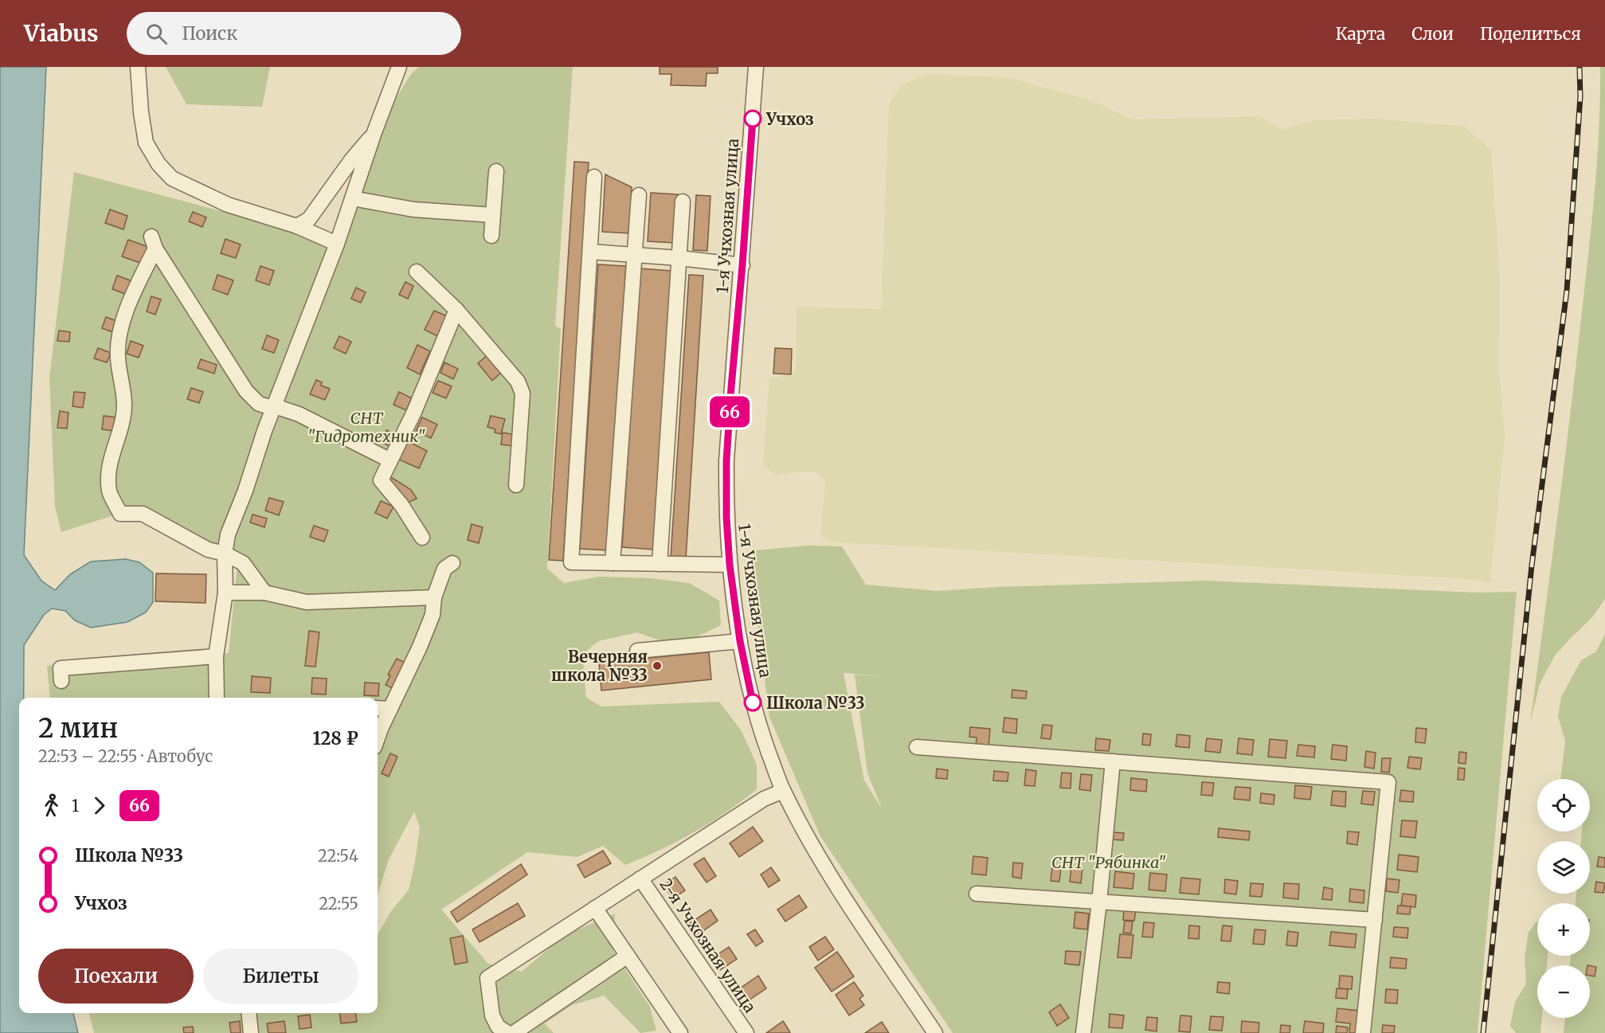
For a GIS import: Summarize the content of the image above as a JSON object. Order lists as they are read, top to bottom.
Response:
{
  "streets": {
    "street": ["1-я Учхозная улица", "2-я Учхозная улица"]
  },
  "parks": ["СНТ \"Гидротехник\"", "СНТ \"Рябинка\""],
  "places": ["Учхоз", "Вечерняя школа №33", "Школа №33"],
  "lines": ["bus line 66"],
  "page": {
    "header": "Viabus",
    "search": "Поиск",
    "nav": ["Карта", "Слои", "Поделиться"],
    "on_map": "66",
    "heading": ["2 мин", "22:53 – 22:55 · Автобус", "128 ₽"],
    "map_buttons": ["+", "−"],
    "legs": ["1", "66"],
    "list": [
      {
        "name": "Школа №33",
        "value": "22:54"
      },
      {
        "name": "Учхоз",
        "value": "22:55"
      }
    ],
    "buttons": ["Поехали", "Билеты"]
  }
}
